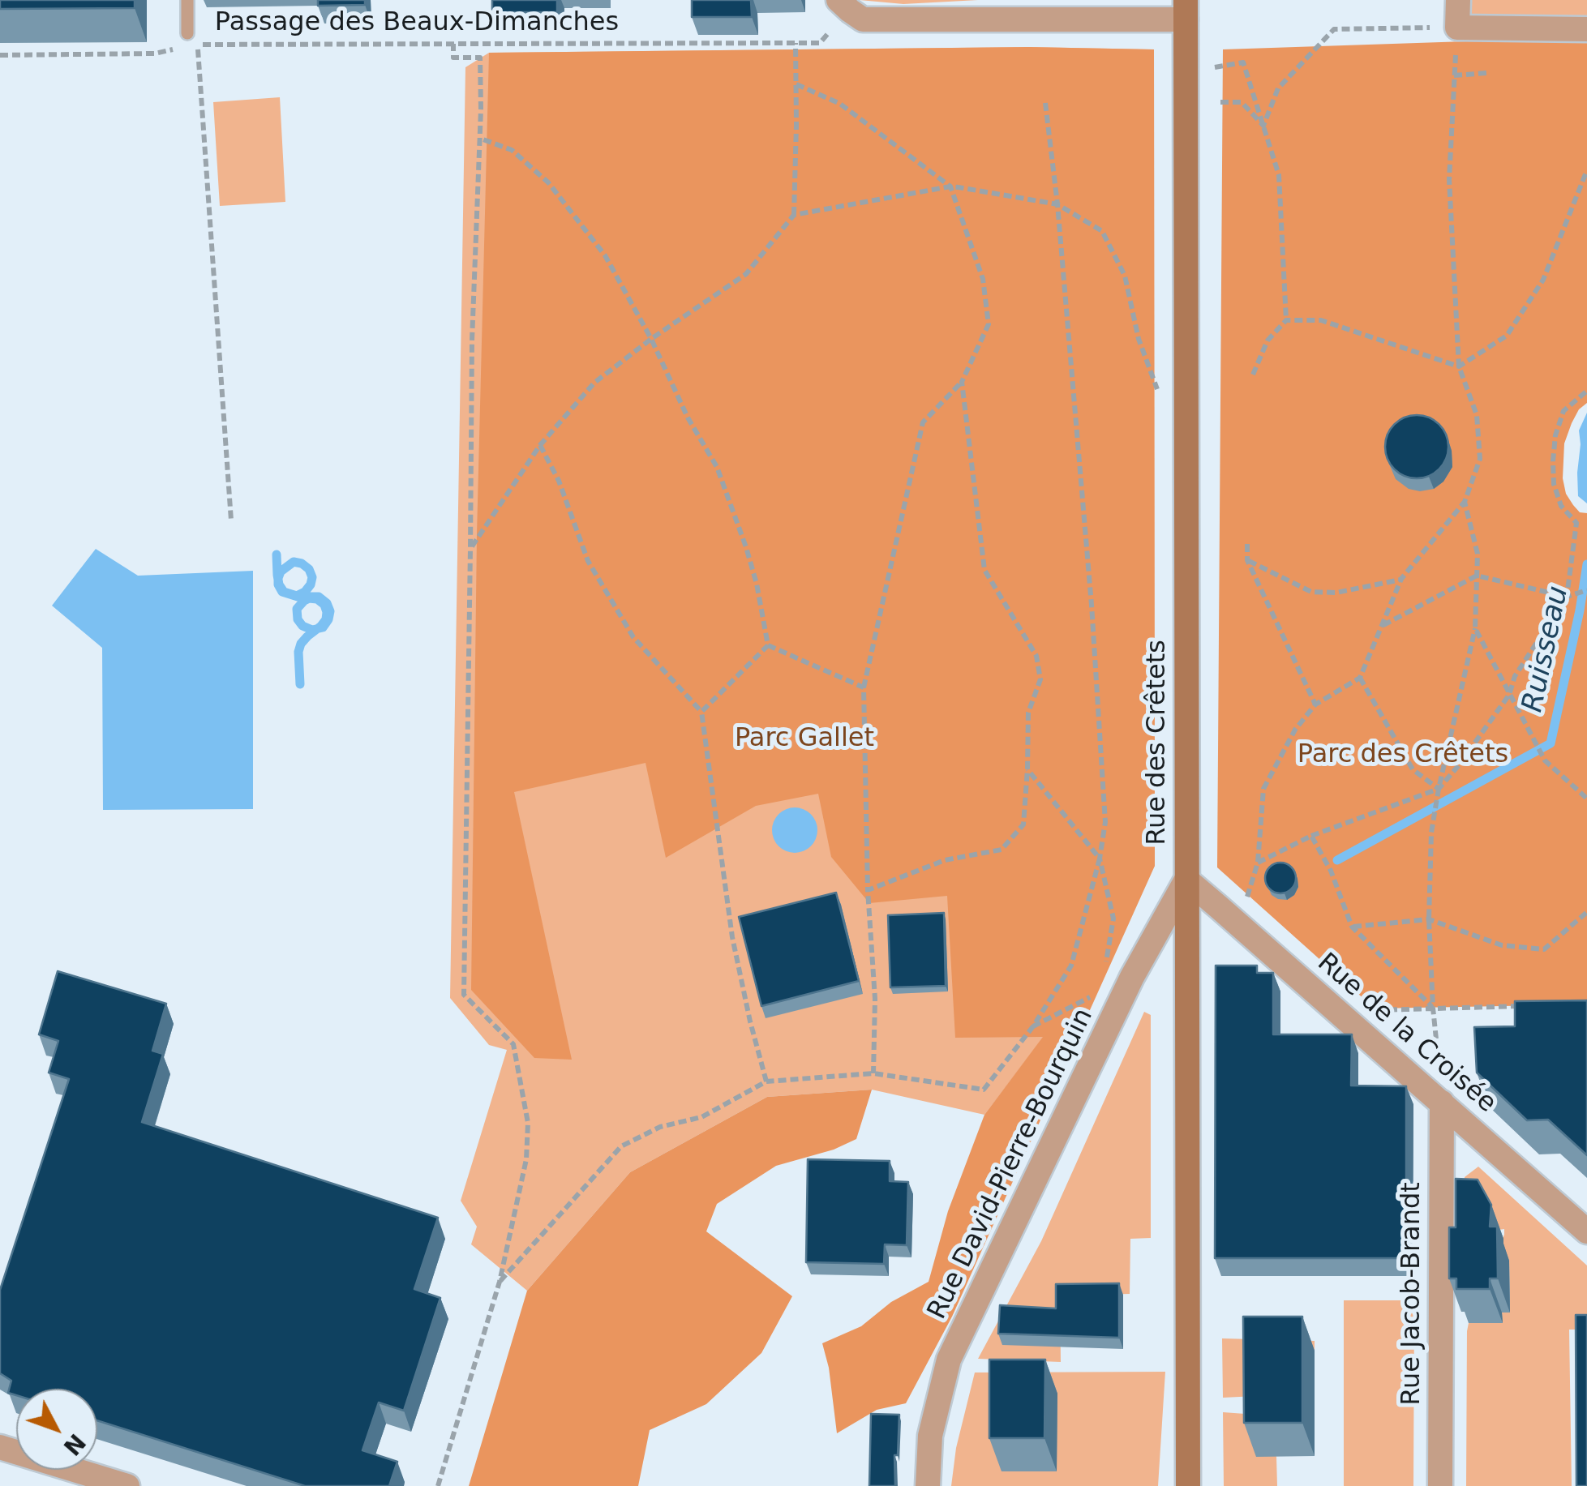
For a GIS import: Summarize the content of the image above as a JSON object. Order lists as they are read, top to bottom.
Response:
{
  "streets": {
    "street": [
      "Rue des Crêtets",
      "Rue de la Croisée",
      "Rue David-Pierre-Bourquin",
      "Rue Jacob-Brandt"
    ],
    "path": ["Passage des Beaux-Dimanches"]
  },
  "crossings": [
    ["Rue des Crêtets", "Rue de la Croisée"],
    ["Rue des Crêtets", "Rue David-Pierre-Bourquin"],
    ["Rue de la Croisée", "Rue David-Pierre-Bourquin"],
    ["Rue de la Croisée", "Rue Jacob-Brandt"]
  ],
  "water": ["Ruisseau"],
  "parks": ["Parc Gallet", "Parc des Crêtets"],
  "north": "bottom right"
}
